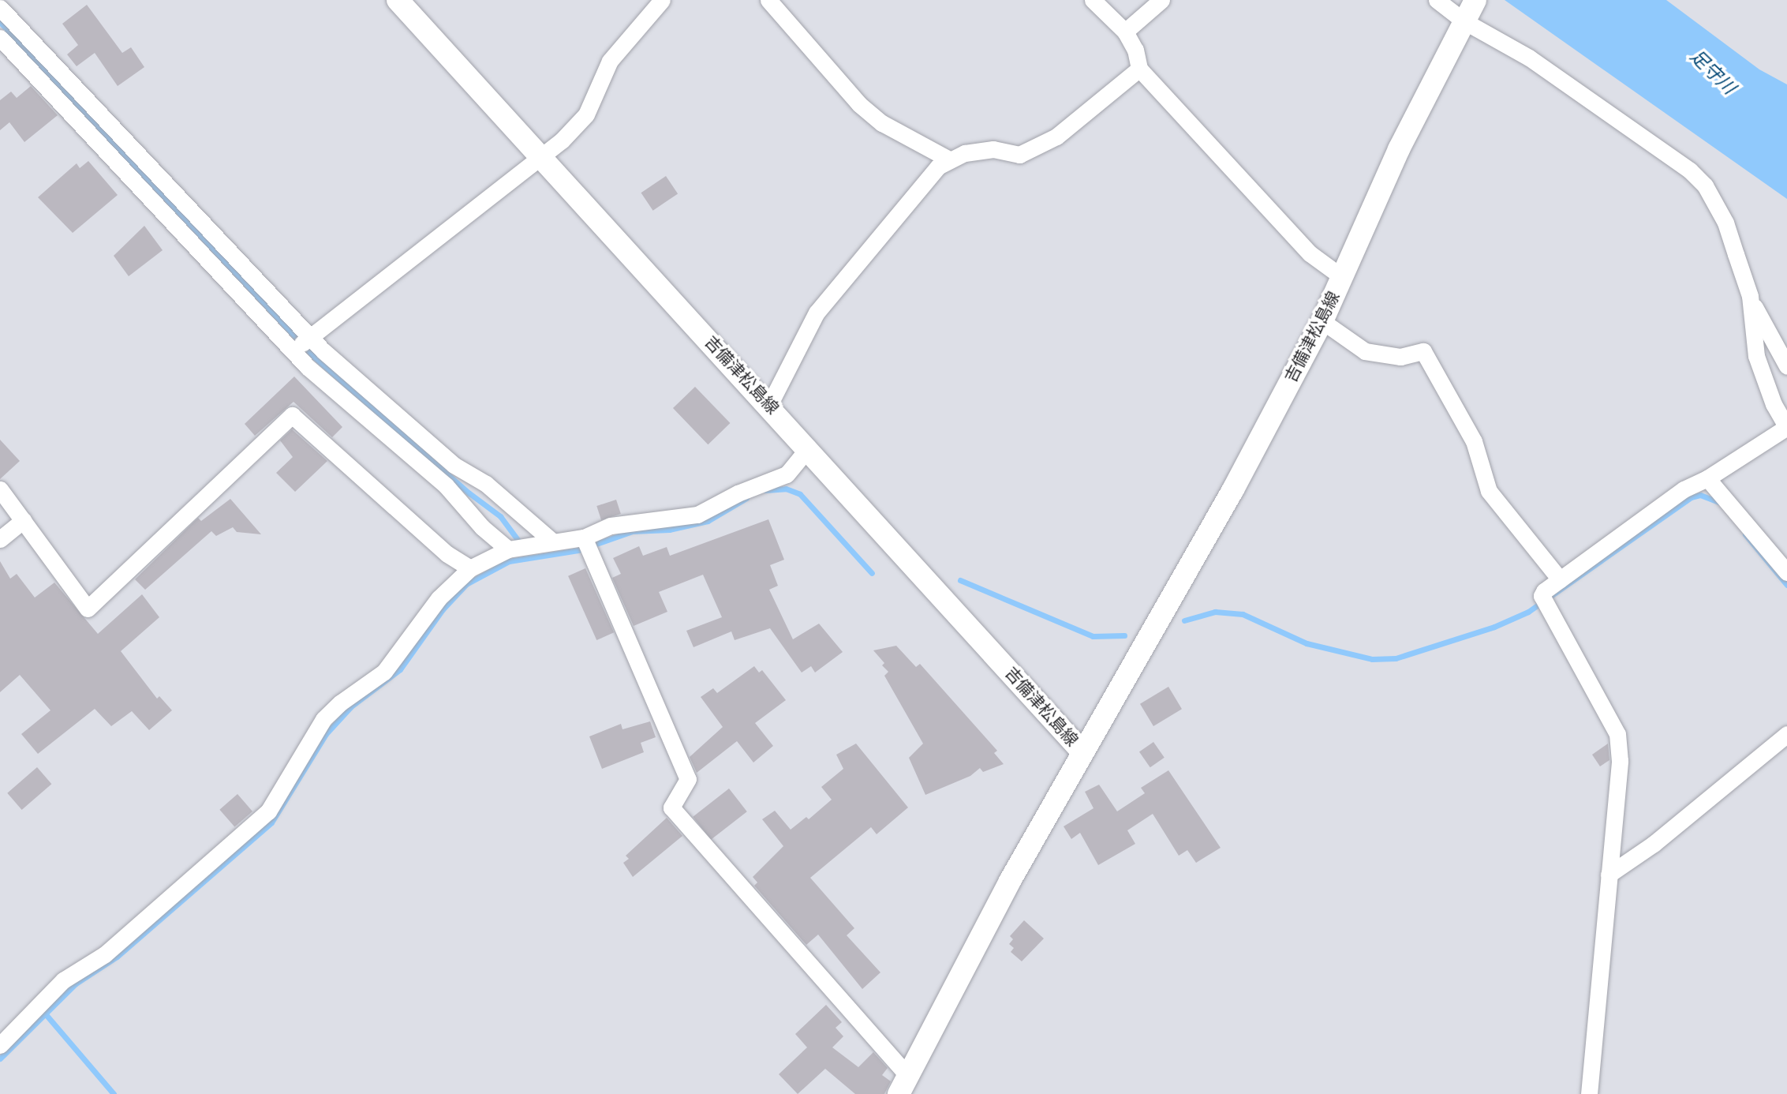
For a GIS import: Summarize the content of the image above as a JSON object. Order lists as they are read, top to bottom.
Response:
{
  "streets": {
    "main road": ["吉備津松島線"]
  },
  "water": ["足守川"]
}
